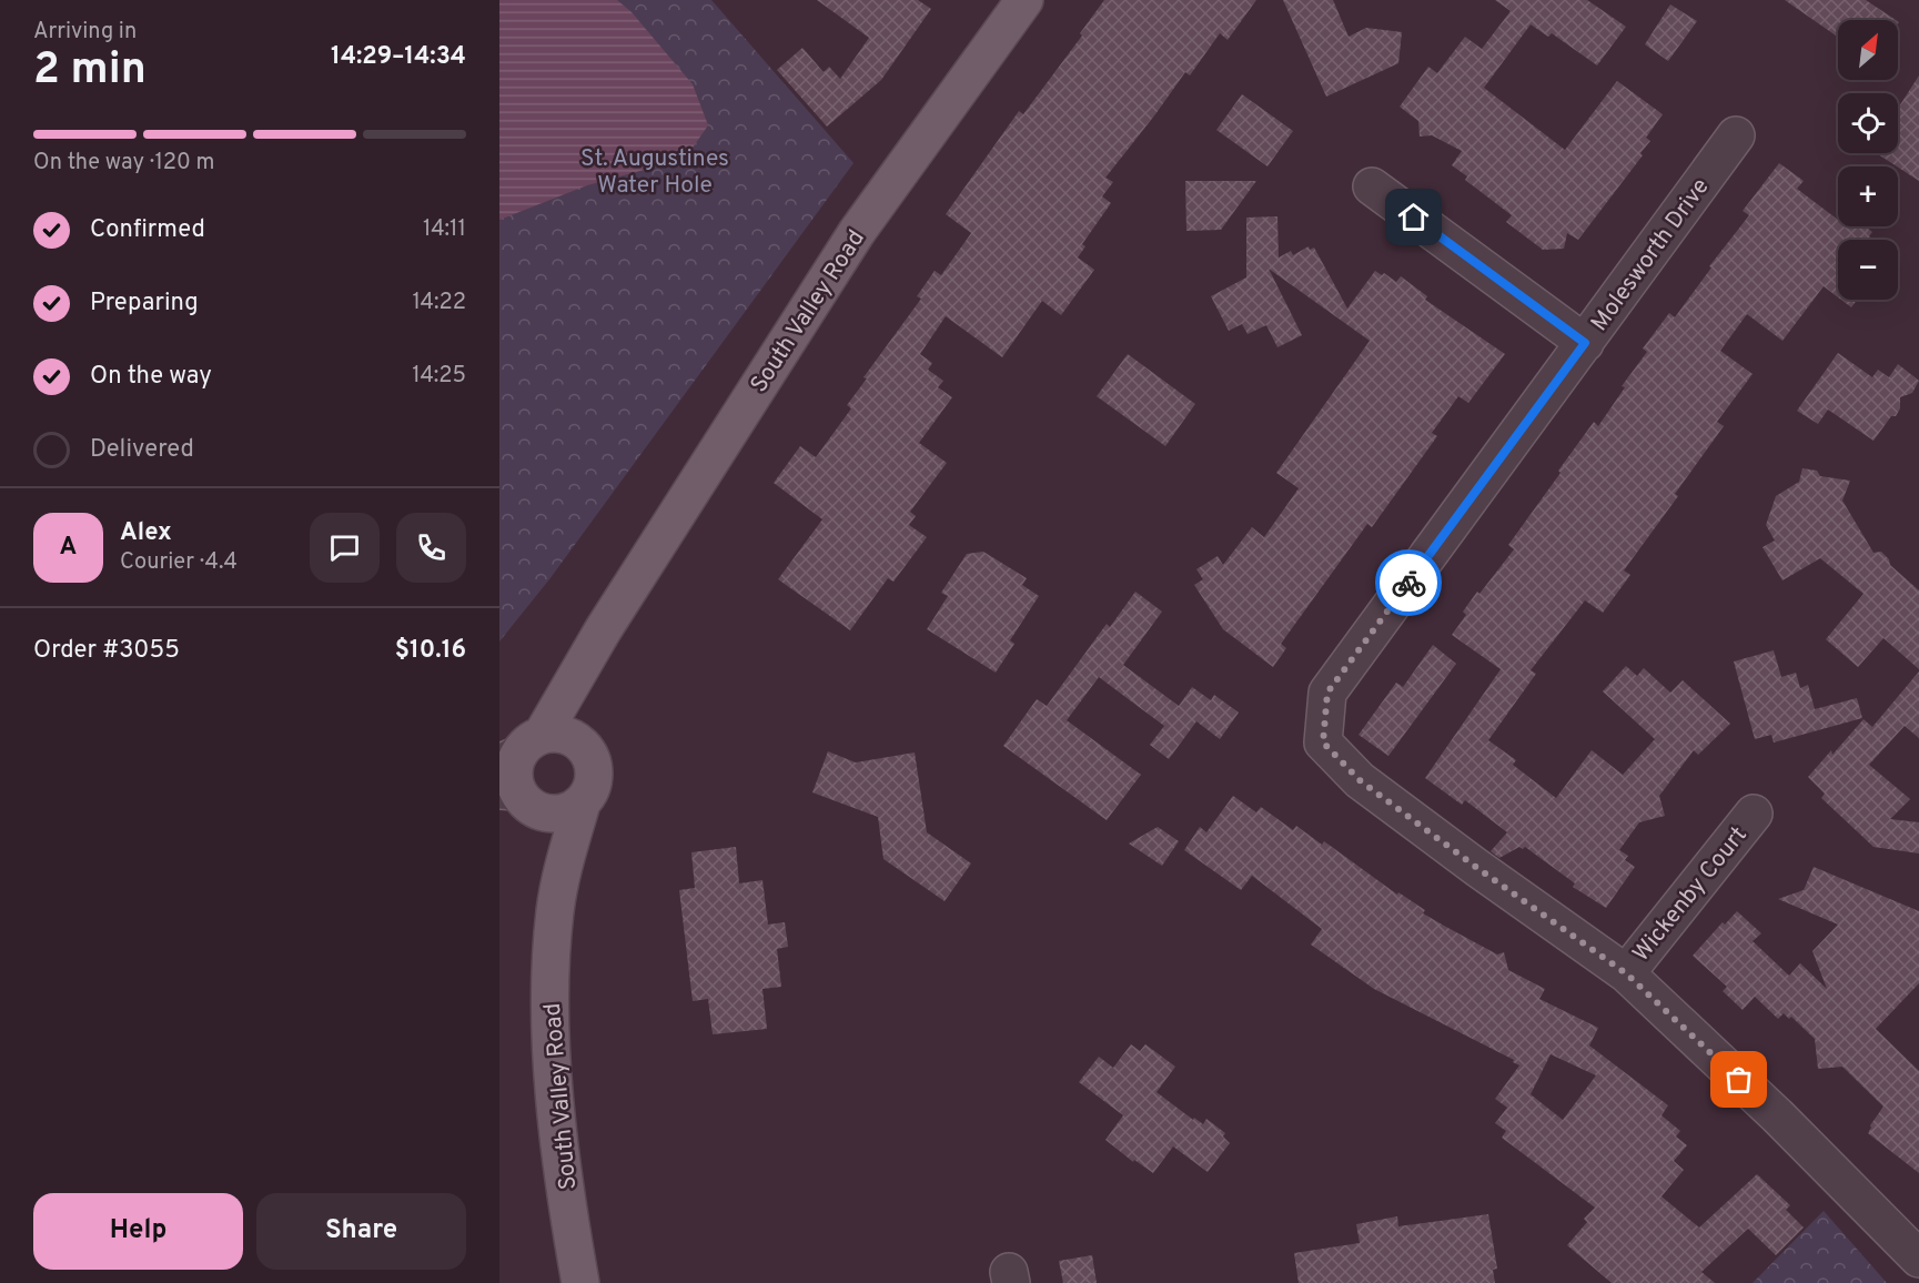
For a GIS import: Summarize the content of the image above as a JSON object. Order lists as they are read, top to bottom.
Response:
{
  "streets": {
    "main road": ["South Valley Road"],
    "street": ["Molesworth Drive", "Wickenby Court"]
  },
  "crossings": [
    ["Molesworth Drive", "Wickenby Court"]
  ],
  "parks": ["St. Augustines Water Hole"],
  "north": "top right",
  "page": {
    "heading": ["2 min", "Arriving in", "14:29–14:34"],
    "panel": [
      "Alex",
      "Courier · 4.4",
      "Order #3055",
      "$10.16"
    ],
    "map_buttons": ["+", "−"],
    "bar": "On the way · 120 m",
    "list": [
      ["Confirmed", "14:11"],
      ["Preparing", "14:22"],
      ["On the way", "14:25"],
      "Delivered"
    ],
    "round": "A",
    "buttons": ["Help", "Share"]
  }
}
